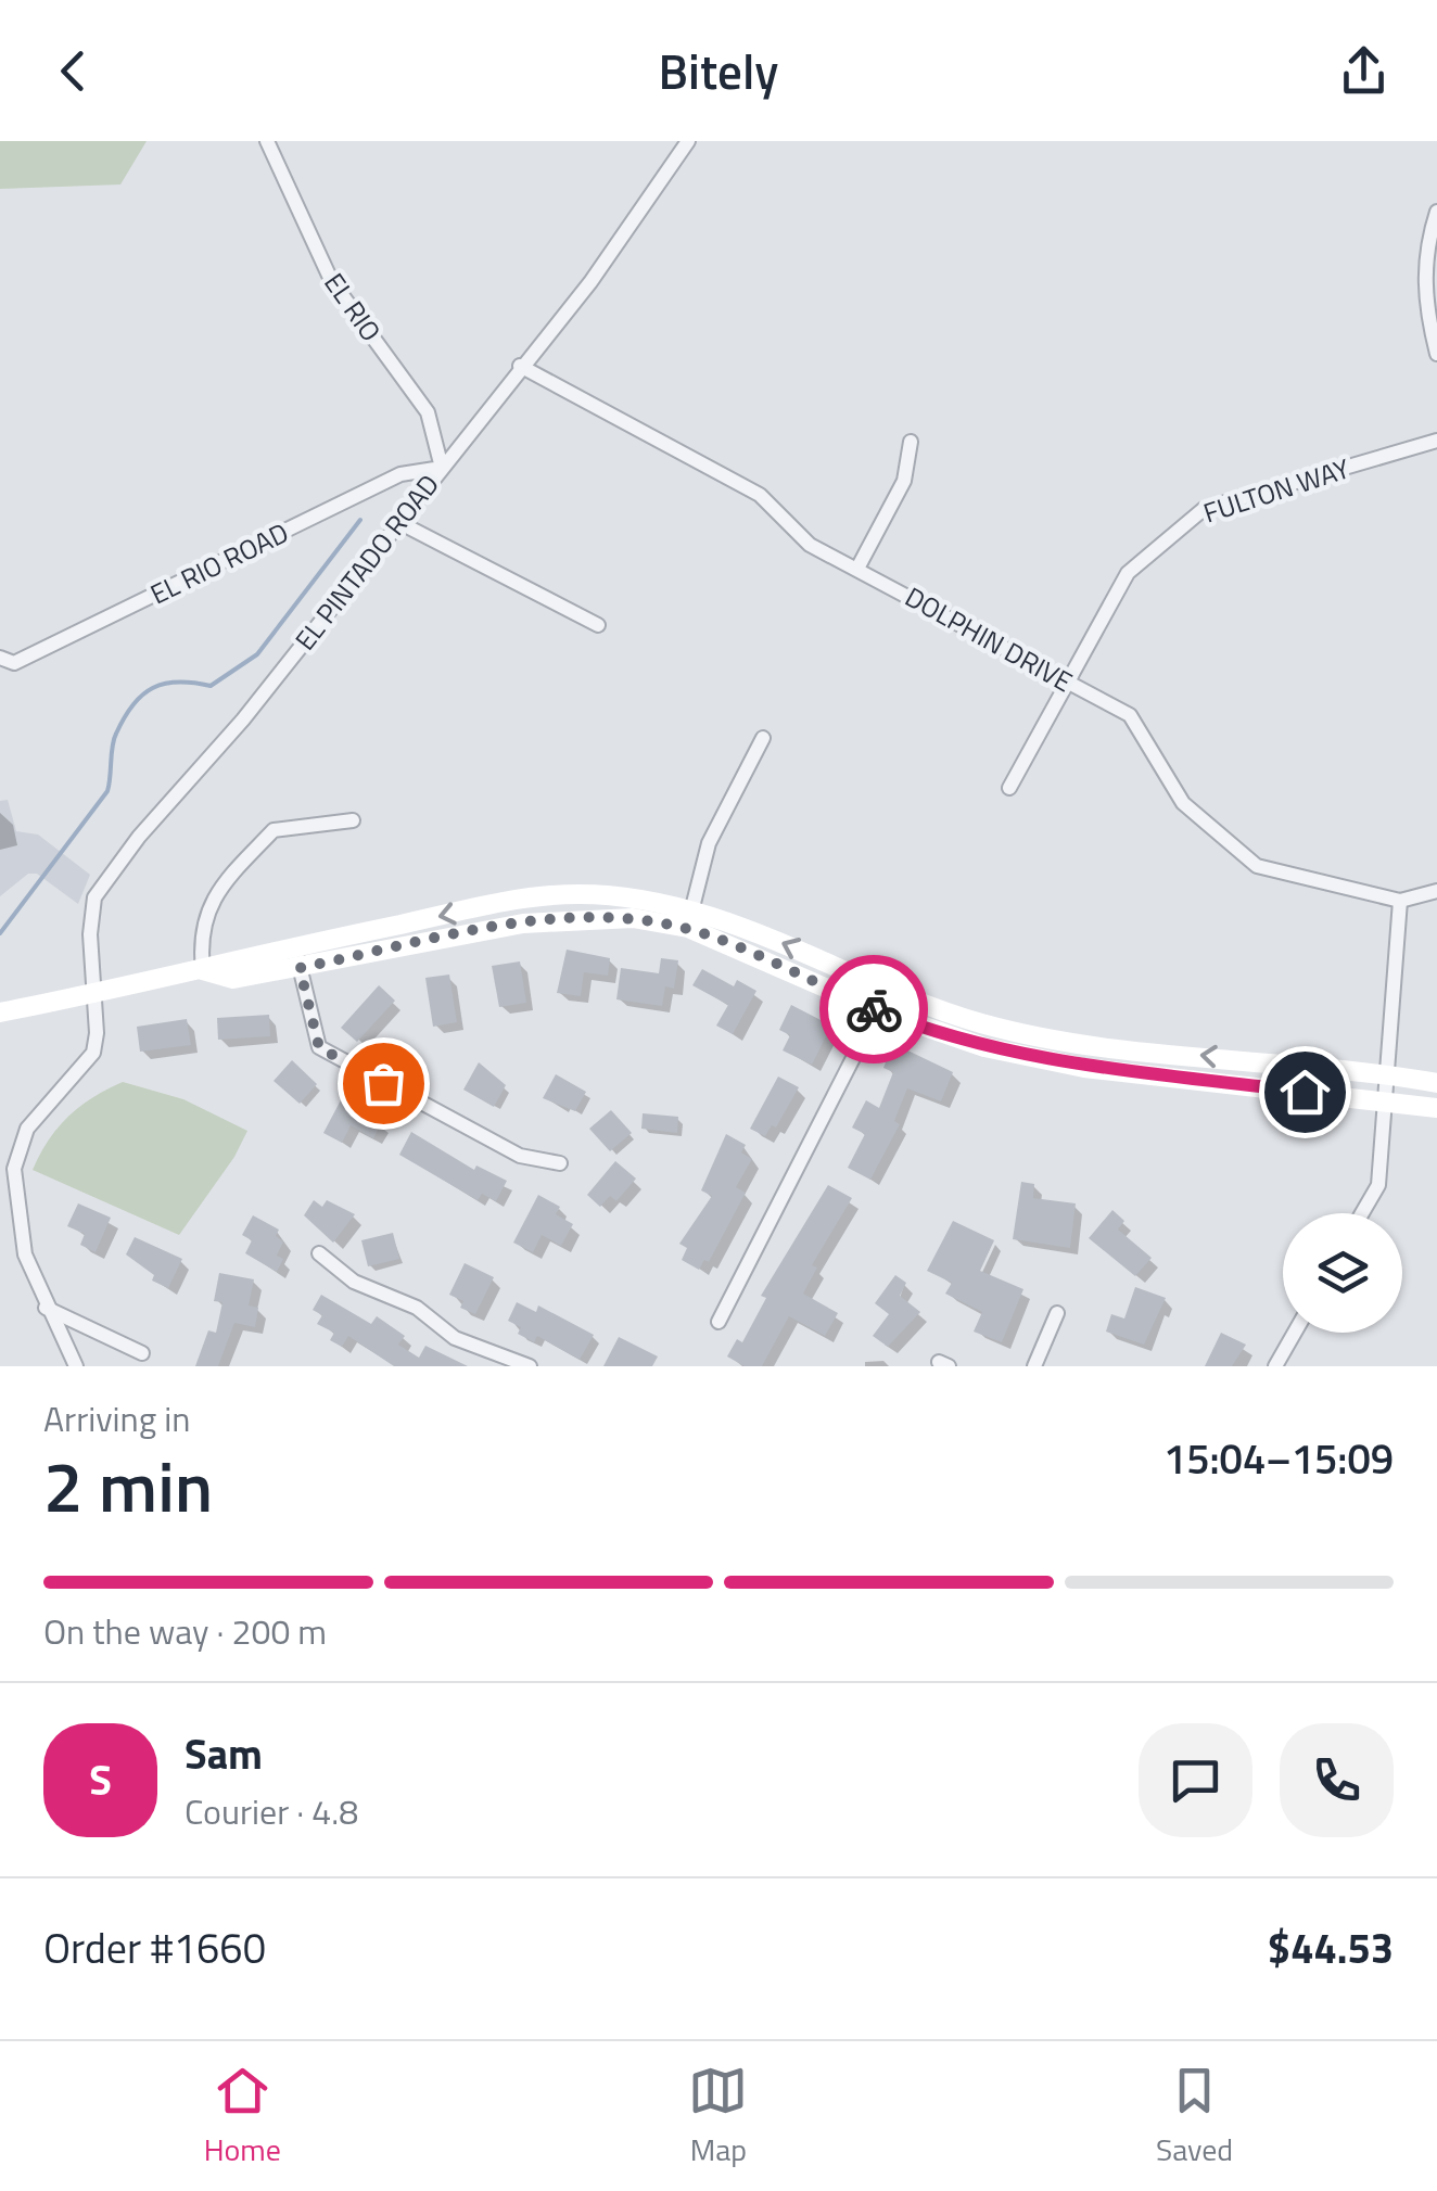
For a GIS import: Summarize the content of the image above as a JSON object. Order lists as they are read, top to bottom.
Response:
{
  "streets": {
    "street": [
      "EL RIO",
      "FULTON WAY",
      "EL PINTADO ROAD",
      "EL RIO ROAD",
      "DOLPHIN DRIVE"
    ]
  },
  "crossings": [
    ["EL RIO", "EL PINTADO ROAD"],
    ["EL RIO", "EL RIO ROAD"],
    ["FULTON WAY", "DOLPHIN DRIVE"],
    ["EL PINTADO ROAD", "EL RIO ROAD"],
    ["EL PINTADO ROAD", "DOLPHIN DRIVE"]
  ],
  "page": {
    "header": "Bitely",
    "heading": ["2 min", "Arriving in", "15:04–15:09"],
    "panel": [
      "Sam",
      "Courier · 4.8",
      "Order #1660",
      "$44.53"
    ],
    "bar": "On the way · 200 m",
    "round": "S",
    "tabs": ["Home", "Map", "Saved"]
  }
}
